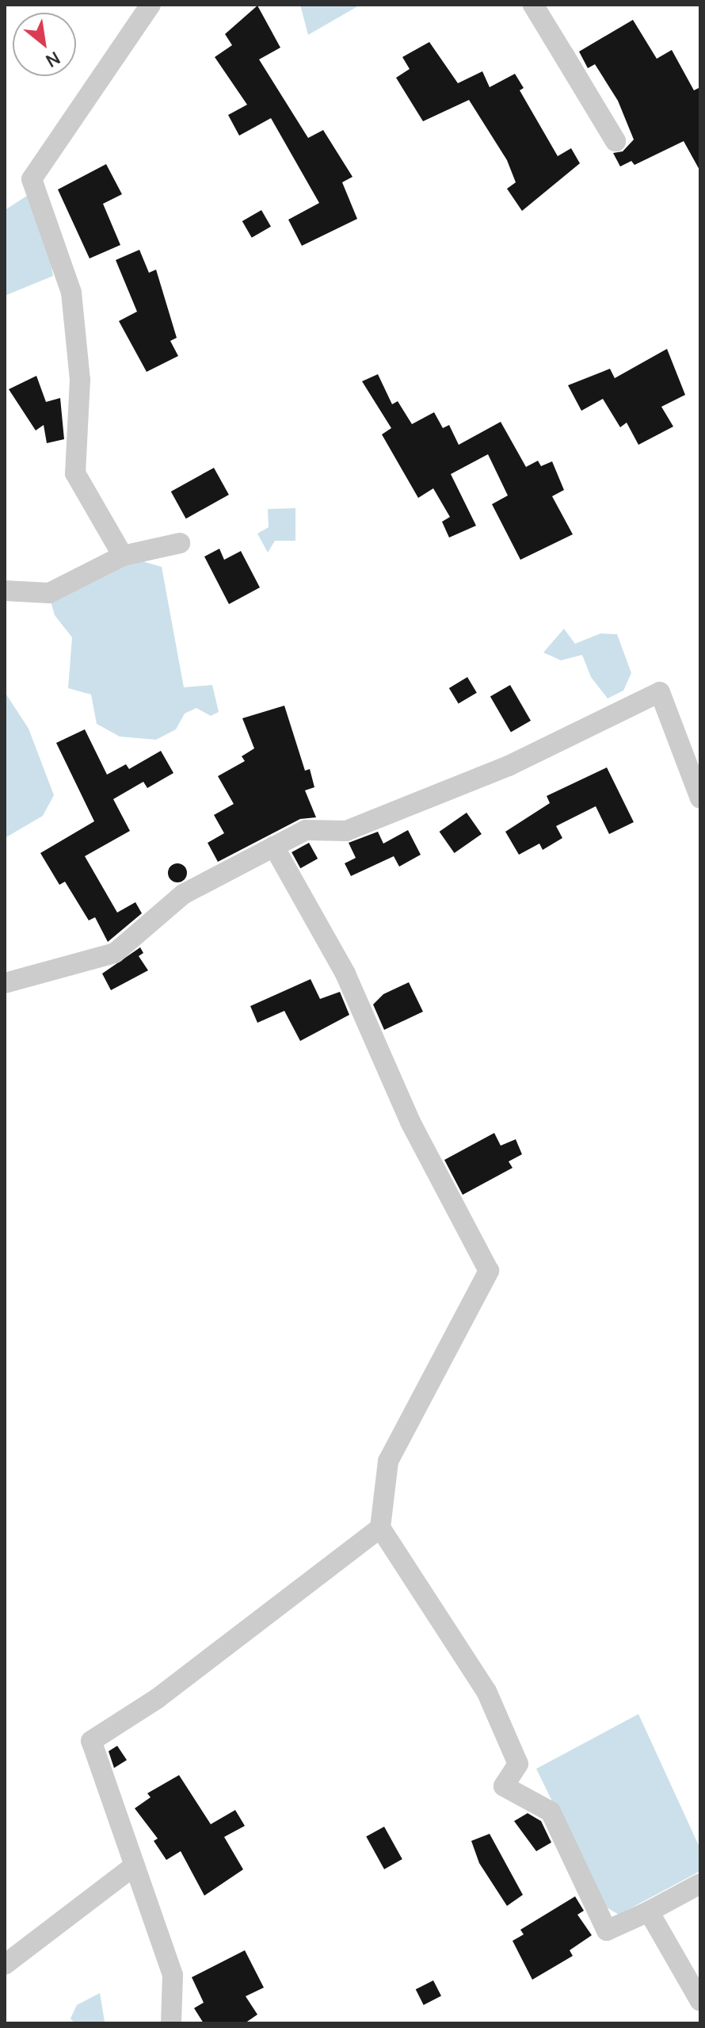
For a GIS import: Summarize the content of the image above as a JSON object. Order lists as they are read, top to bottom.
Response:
{
  "north": "bottom right"
}
